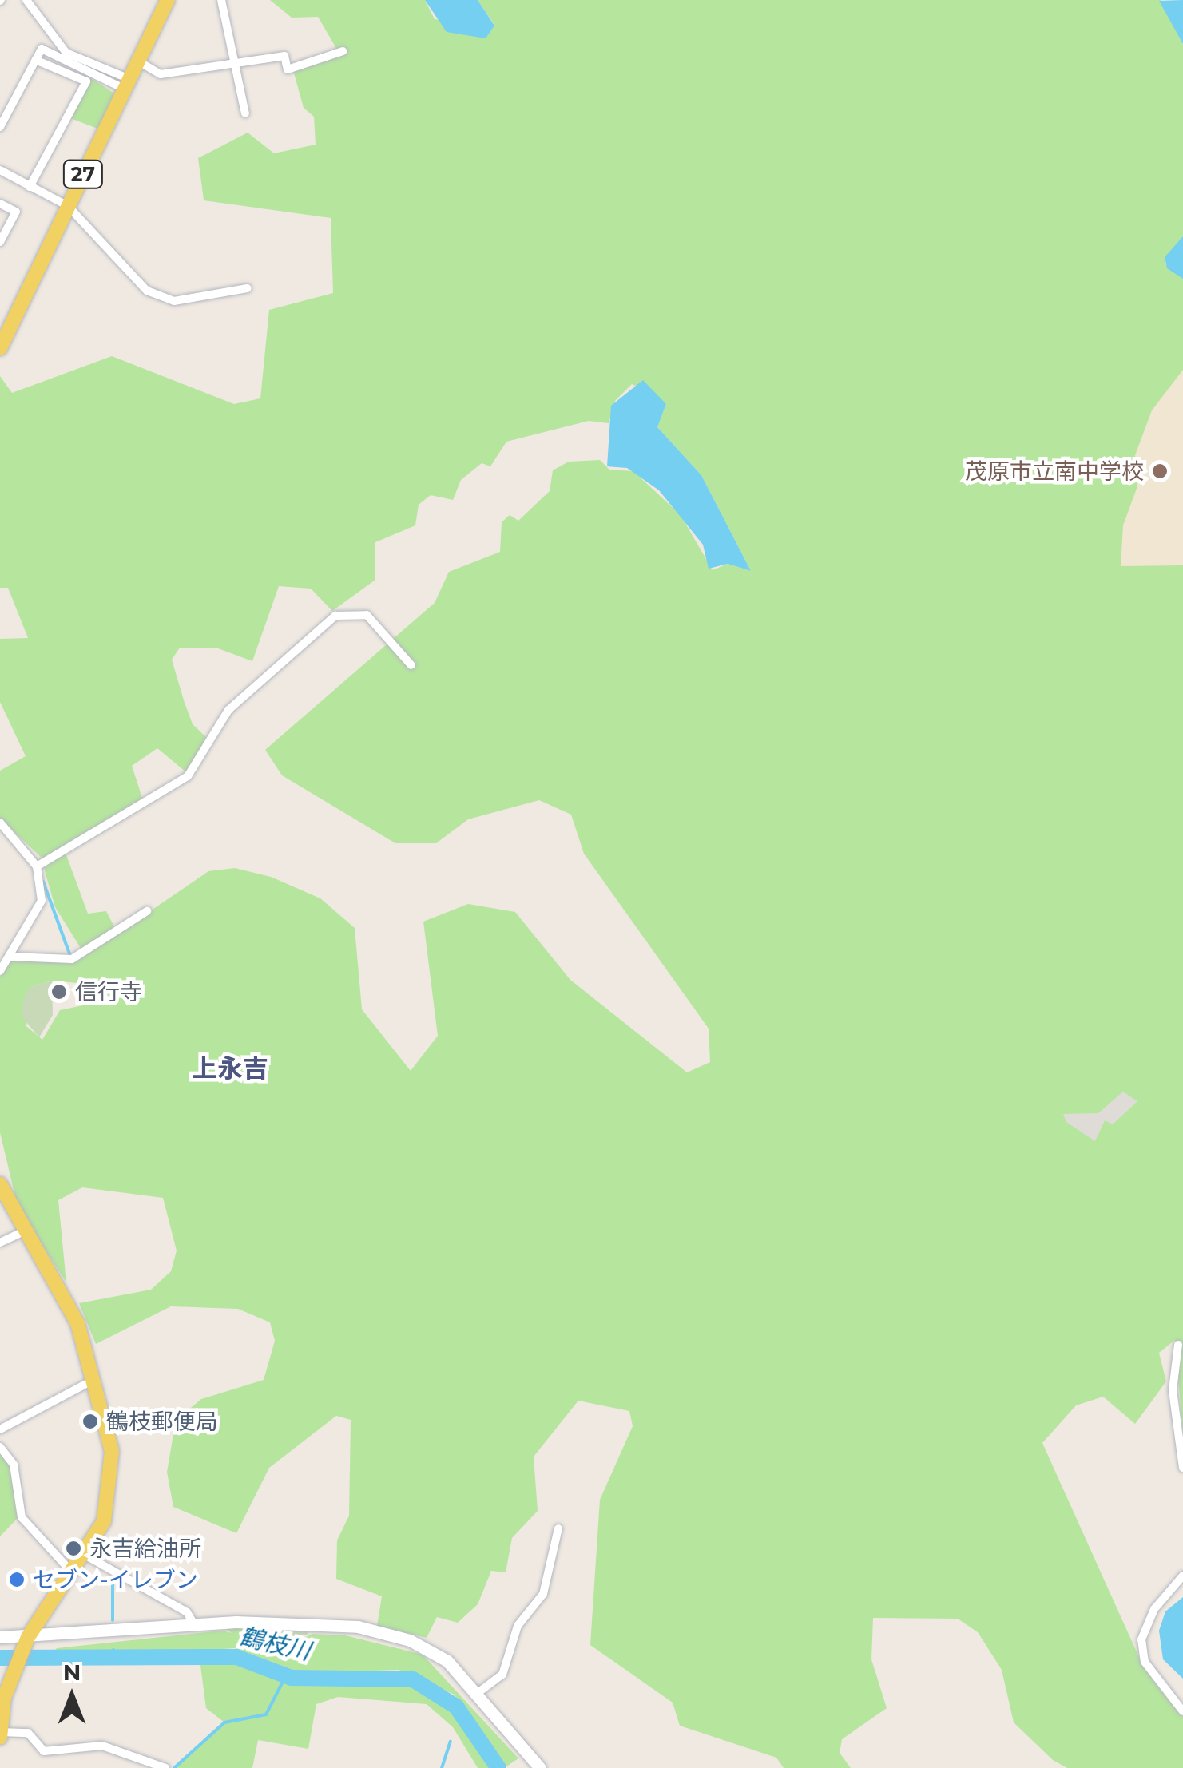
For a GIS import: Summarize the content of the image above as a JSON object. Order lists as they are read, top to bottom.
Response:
{
  "streets": {
    "main road": ["27"]
  },
  "districts": ["上永吉"],
  "water": ["鶴枝川"],
  "places": [
    "茂原市立南中学校",
    "信行寺",
    "鶴枝郵便局",
    "永吉給油所",
    "セブン-イレブン"
  ],
  "north": "top"
}
